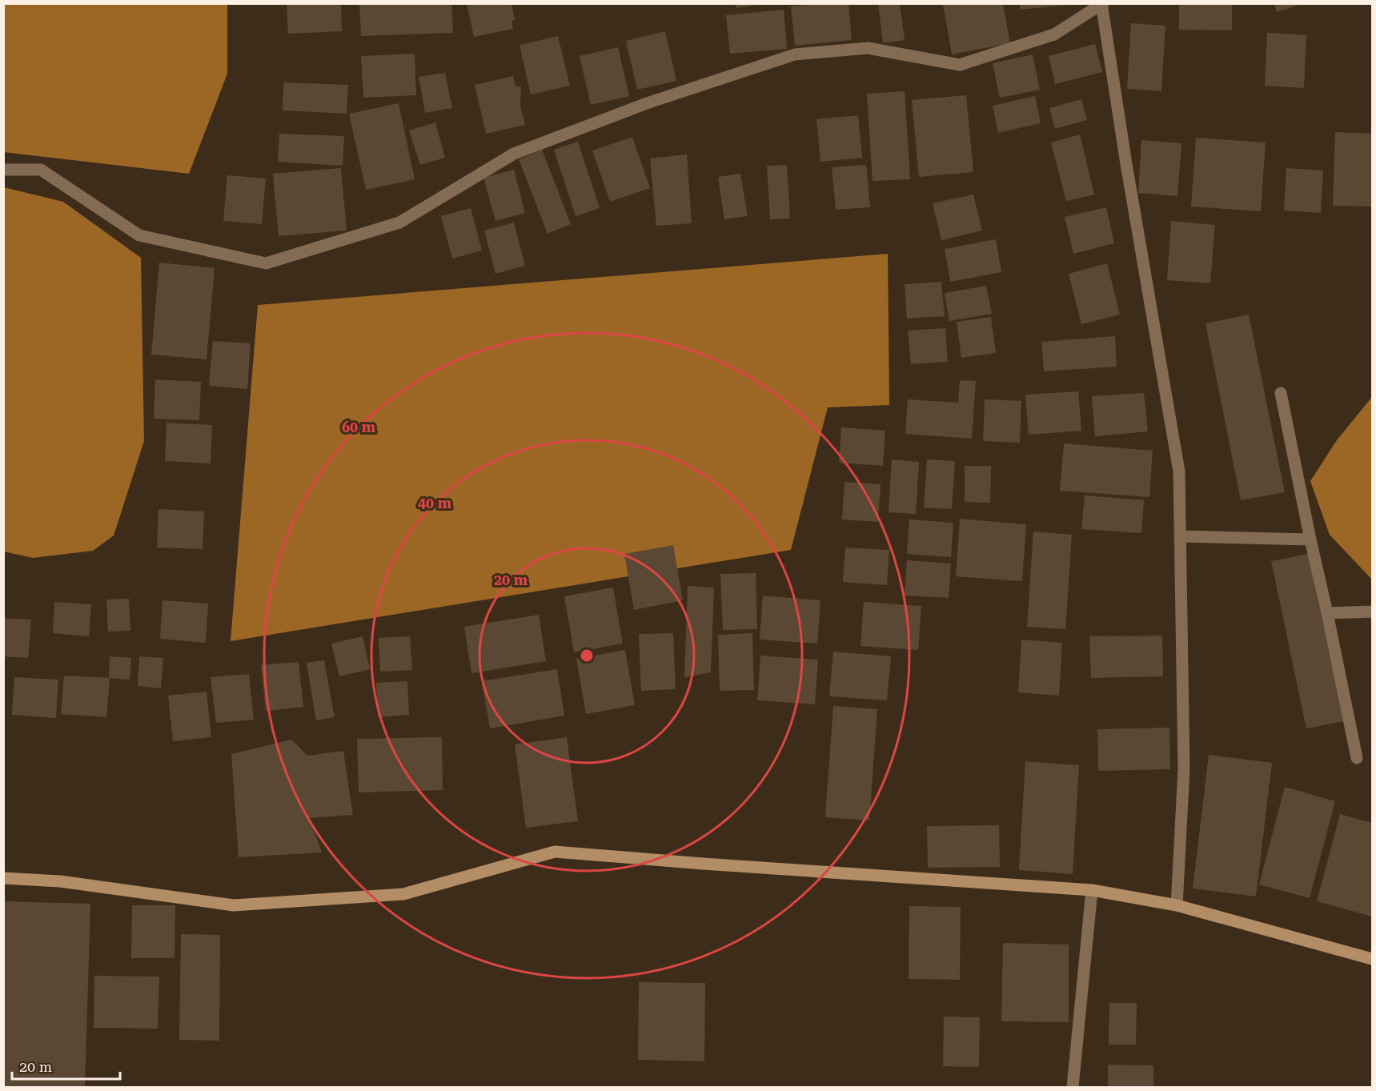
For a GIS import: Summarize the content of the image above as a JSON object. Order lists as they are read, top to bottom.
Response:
{
  "scale_bar": "20 m",
  "rings": ["60 m", "40 m", "20 m"]
}
